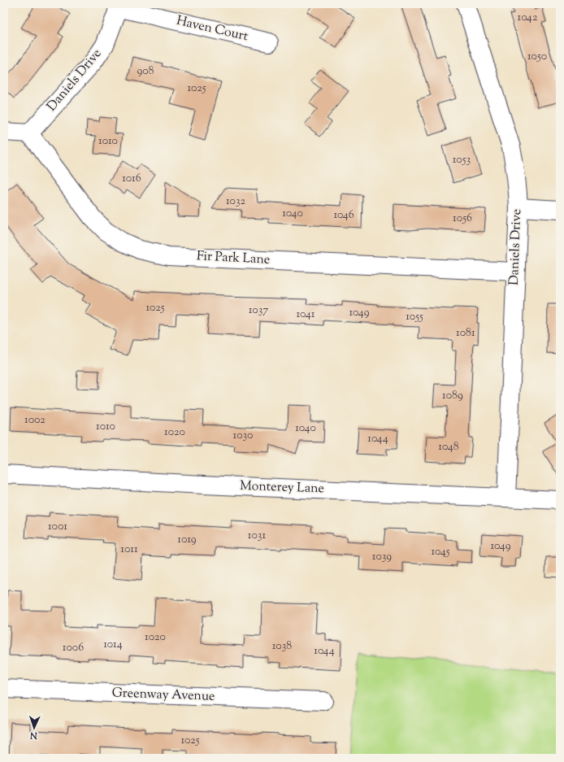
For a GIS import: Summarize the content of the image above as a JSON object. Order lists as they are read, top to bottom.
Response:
{
  "streets": {
    "street": [
      "Haven Court",
      "Daniels Drive",
      "Fir Park Lane",
      "Monterey Lane",
      "Greenway Avenue"
    ]
  },
  "crossings": [
    ["Haven Court", "Daniels Drive"],
    ["Daniels Drive", "Fir Park Lane"],
    ["Daniels Drive", "Monterey Lane"]
  ],
  "house_numbers": [
    "1042",
    "1050",
    "908",
    "1025",
    "1010",
    "1053",
    "1016",
    "1032",
    "1040",
    "1046",
    "1056",
    "1025",
    "1037",
    "1049",
    "1041",
    "1055",
    "1081",
    "1089",
    "1002",
    "1010",
    "1040",
    "1020",
    "1030",
    "1044",
    "1048",
    "1001",
    "1031",
    "1019",
    "1049",
    "1011",
    "1045",
    "1039",
    "1020",
    "1014",
    "1038",
    "1006",
    "1044",
    "1025"
  ],
  "north": "bottom"
}
